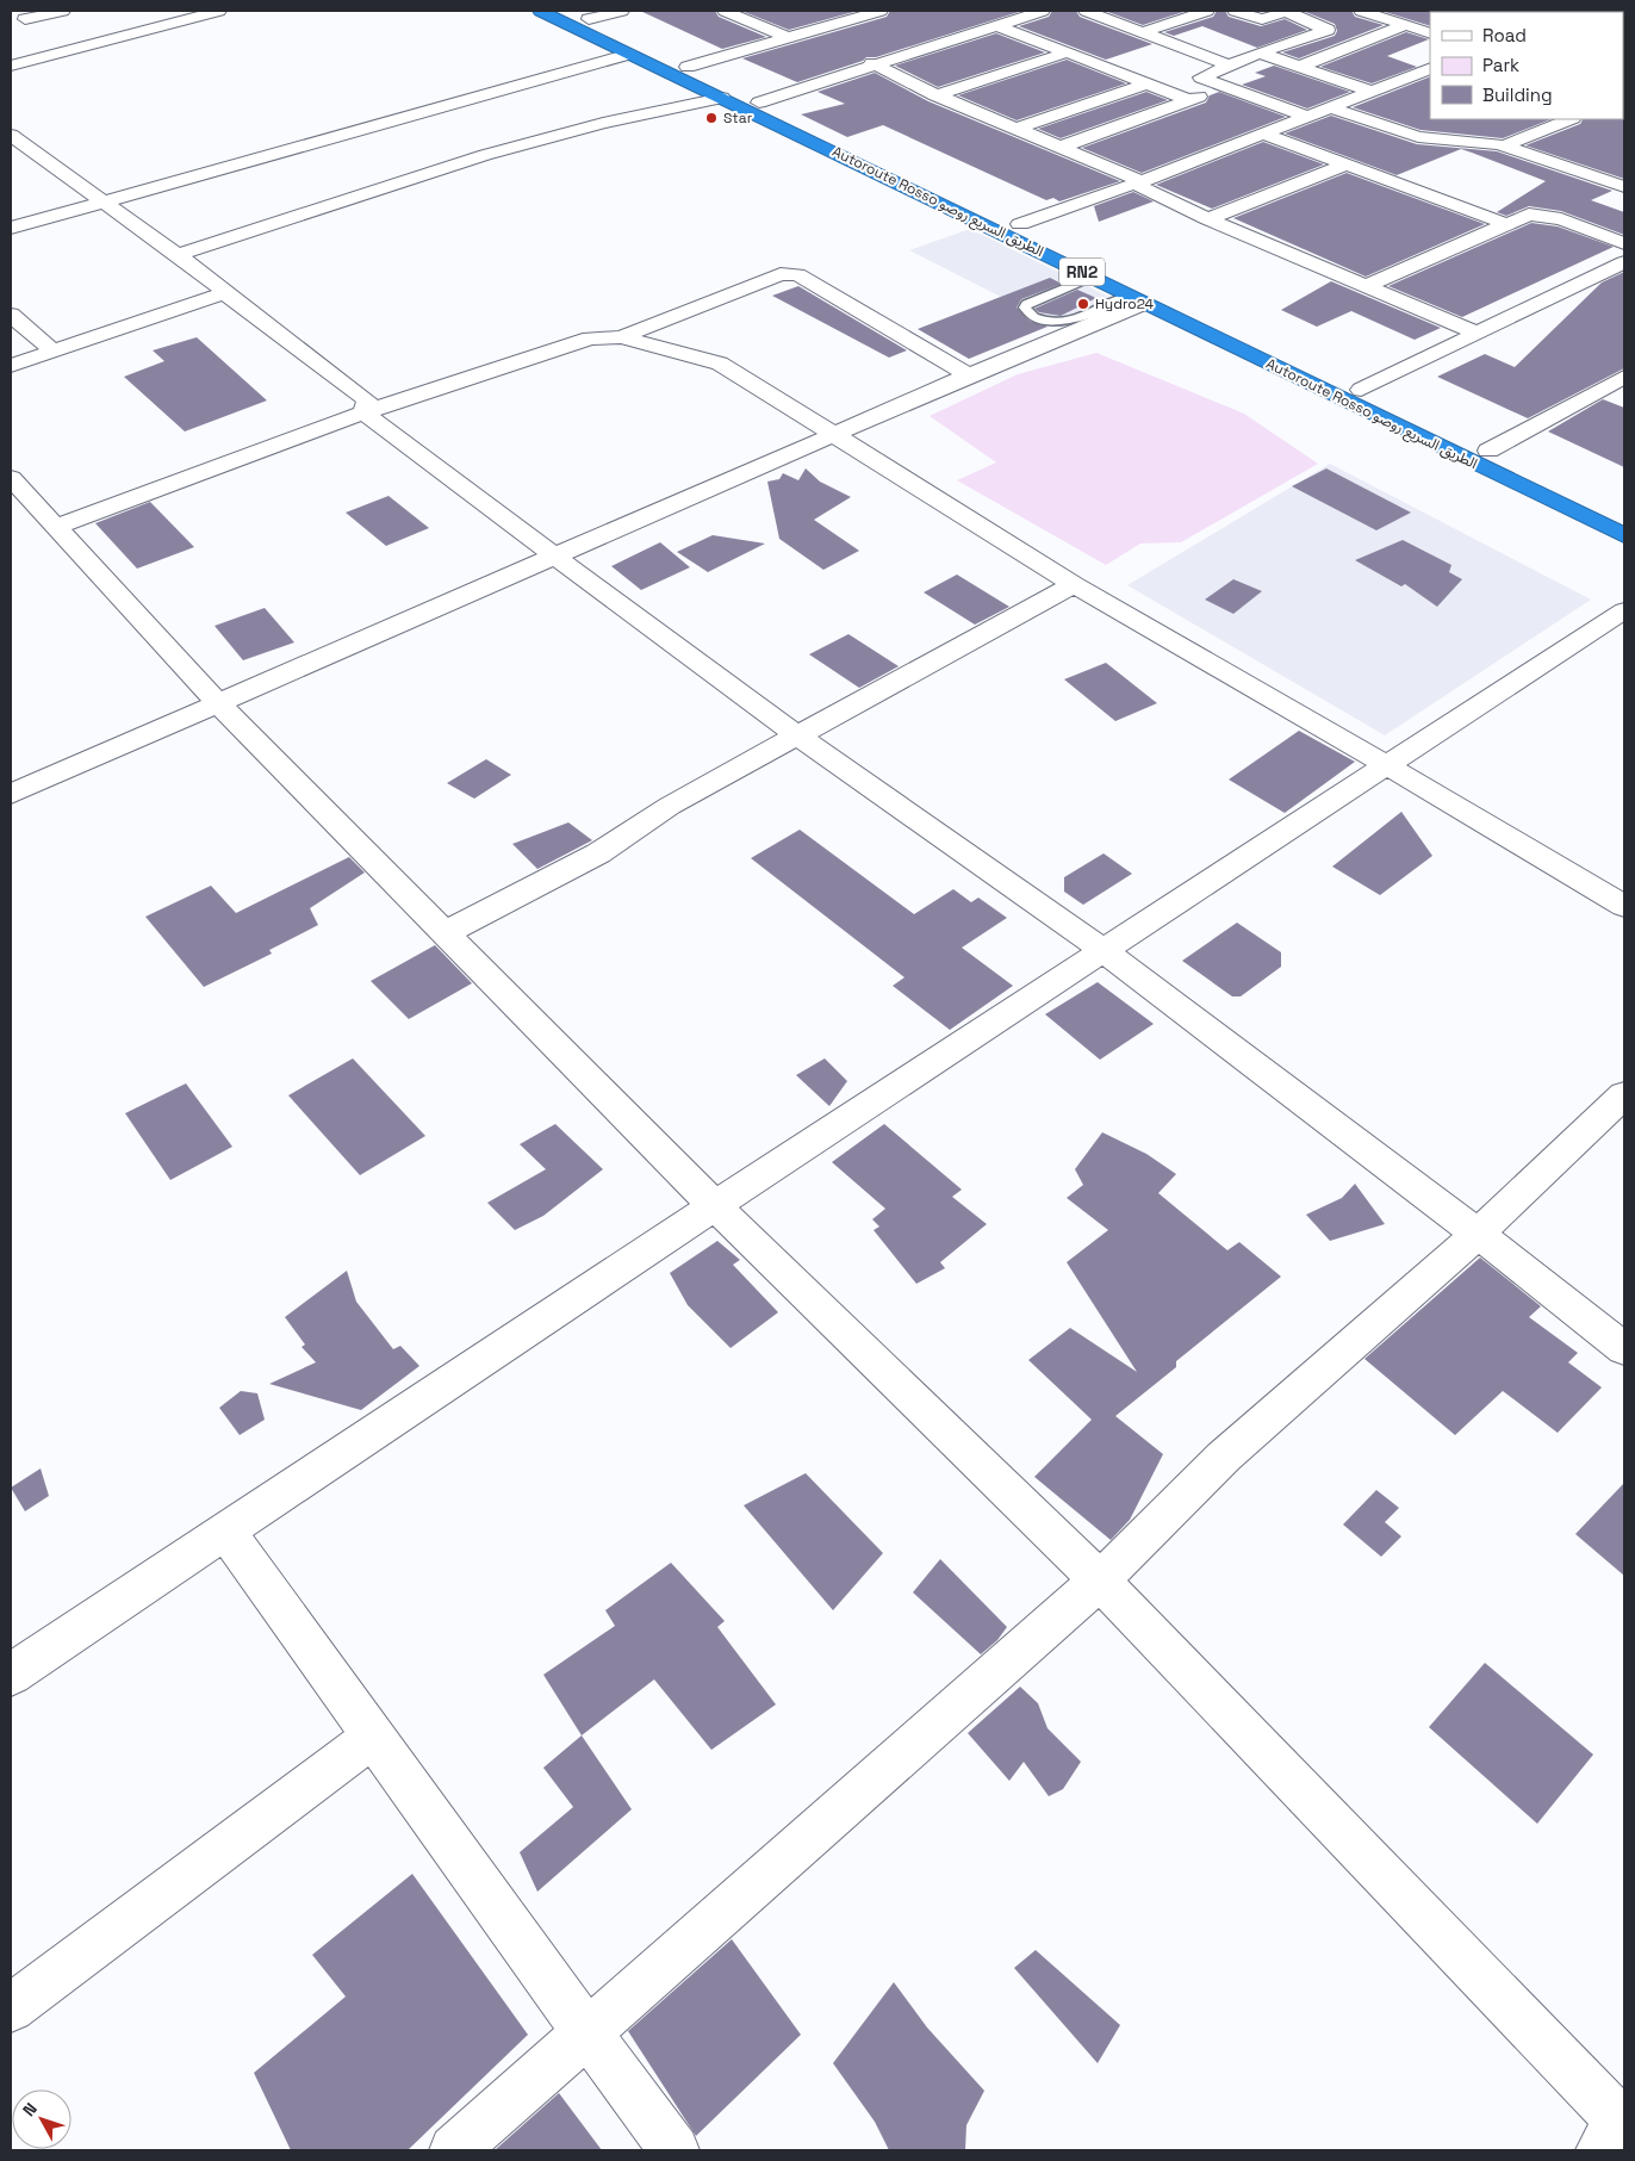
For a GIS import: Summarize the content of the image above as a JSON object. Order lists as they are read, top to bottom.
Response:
{
  "streets": {
    "highway": ["Autoroute Rosso الطريق السريع روصو", "RN2"]
  },
  "places": ["Star", "Hydro24"],
  "legend": ["Road", "Park", "Building"],
  "north": "top left"
}
